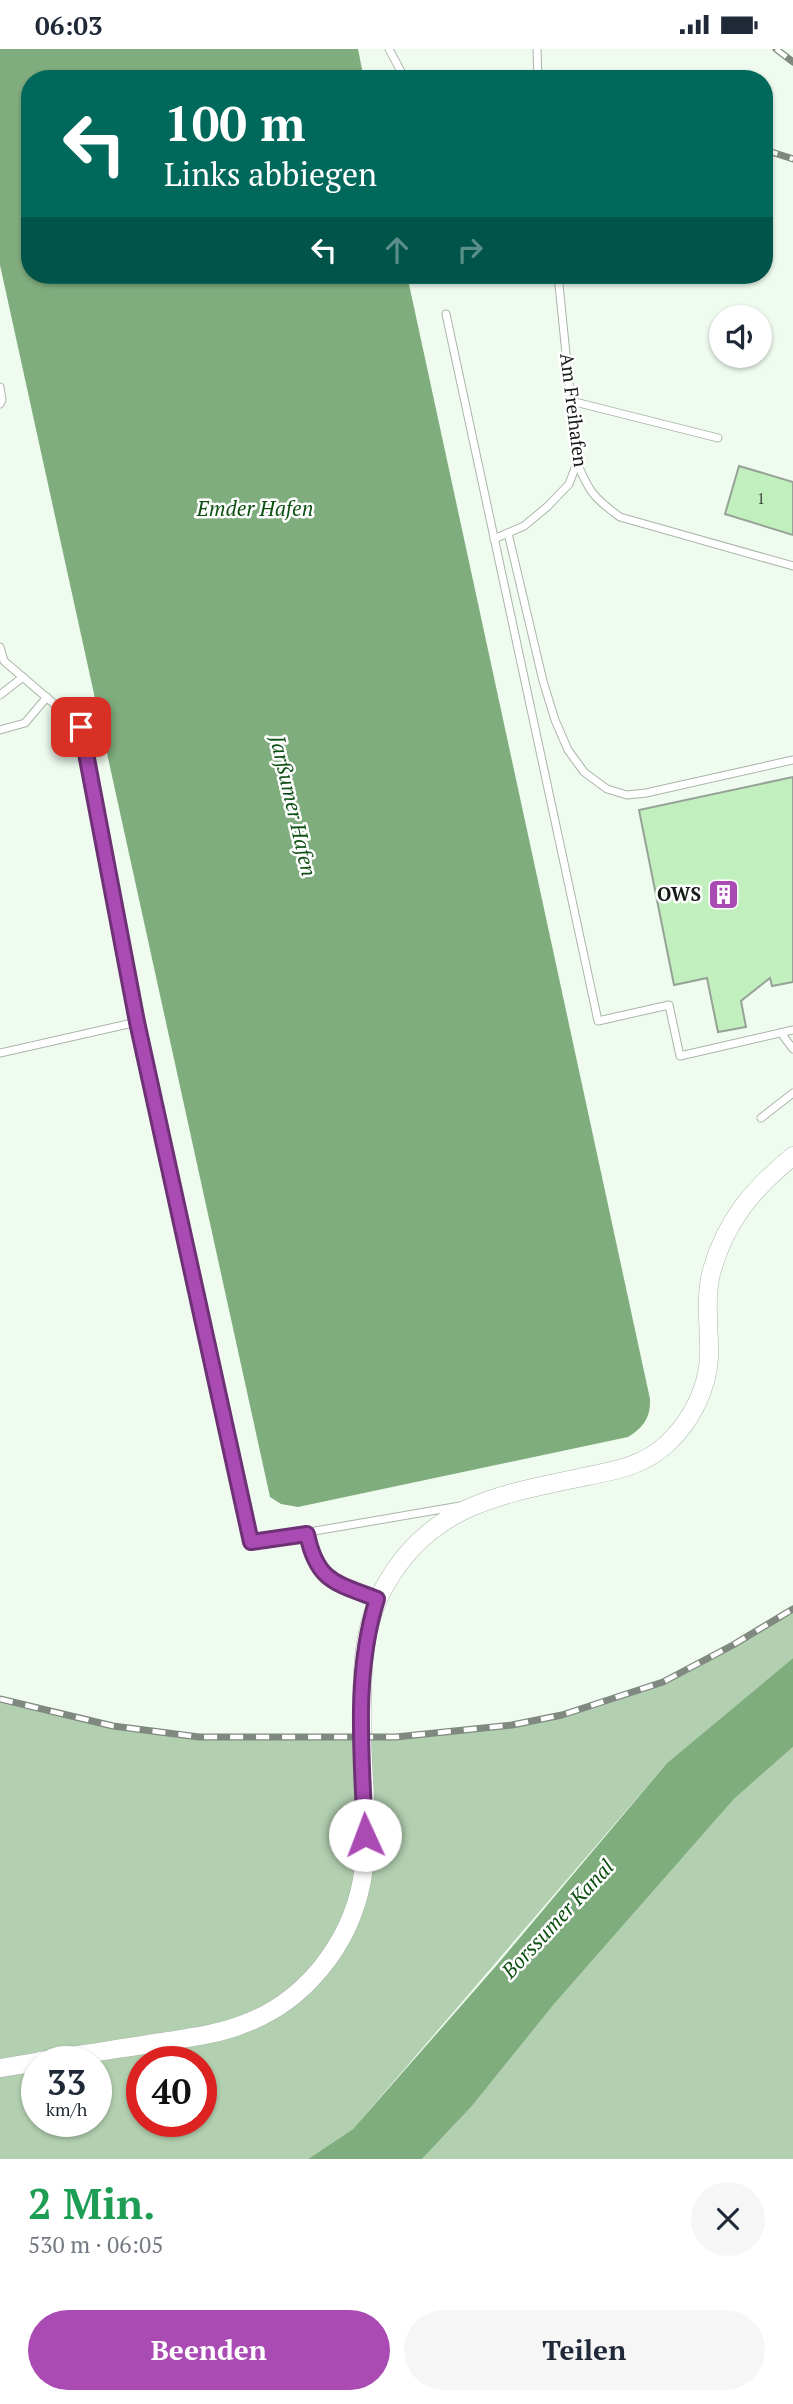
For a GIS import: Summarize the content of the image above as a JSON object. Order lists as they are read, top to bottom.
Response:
{
  "streets": {
    "lane": ["Am Freihafen"]
  },
  "water": ["Emder Hafen", "Jarßumer Hafen", "Borssumer Kanal"],
  "places": {
    "building": ["OWS"]
  },
  "house_numbers": ["1"],
  "page": {
    "status": "06:03",
    "turn": ["100 m", "Links abbiegen"],
    "speed": "33 km/h",
    "limit": "40",
    "heading": ["2 Min.", "530 m · 06:05"],
    "buttons": ["Beenden", "Teilen"]
  }
}
